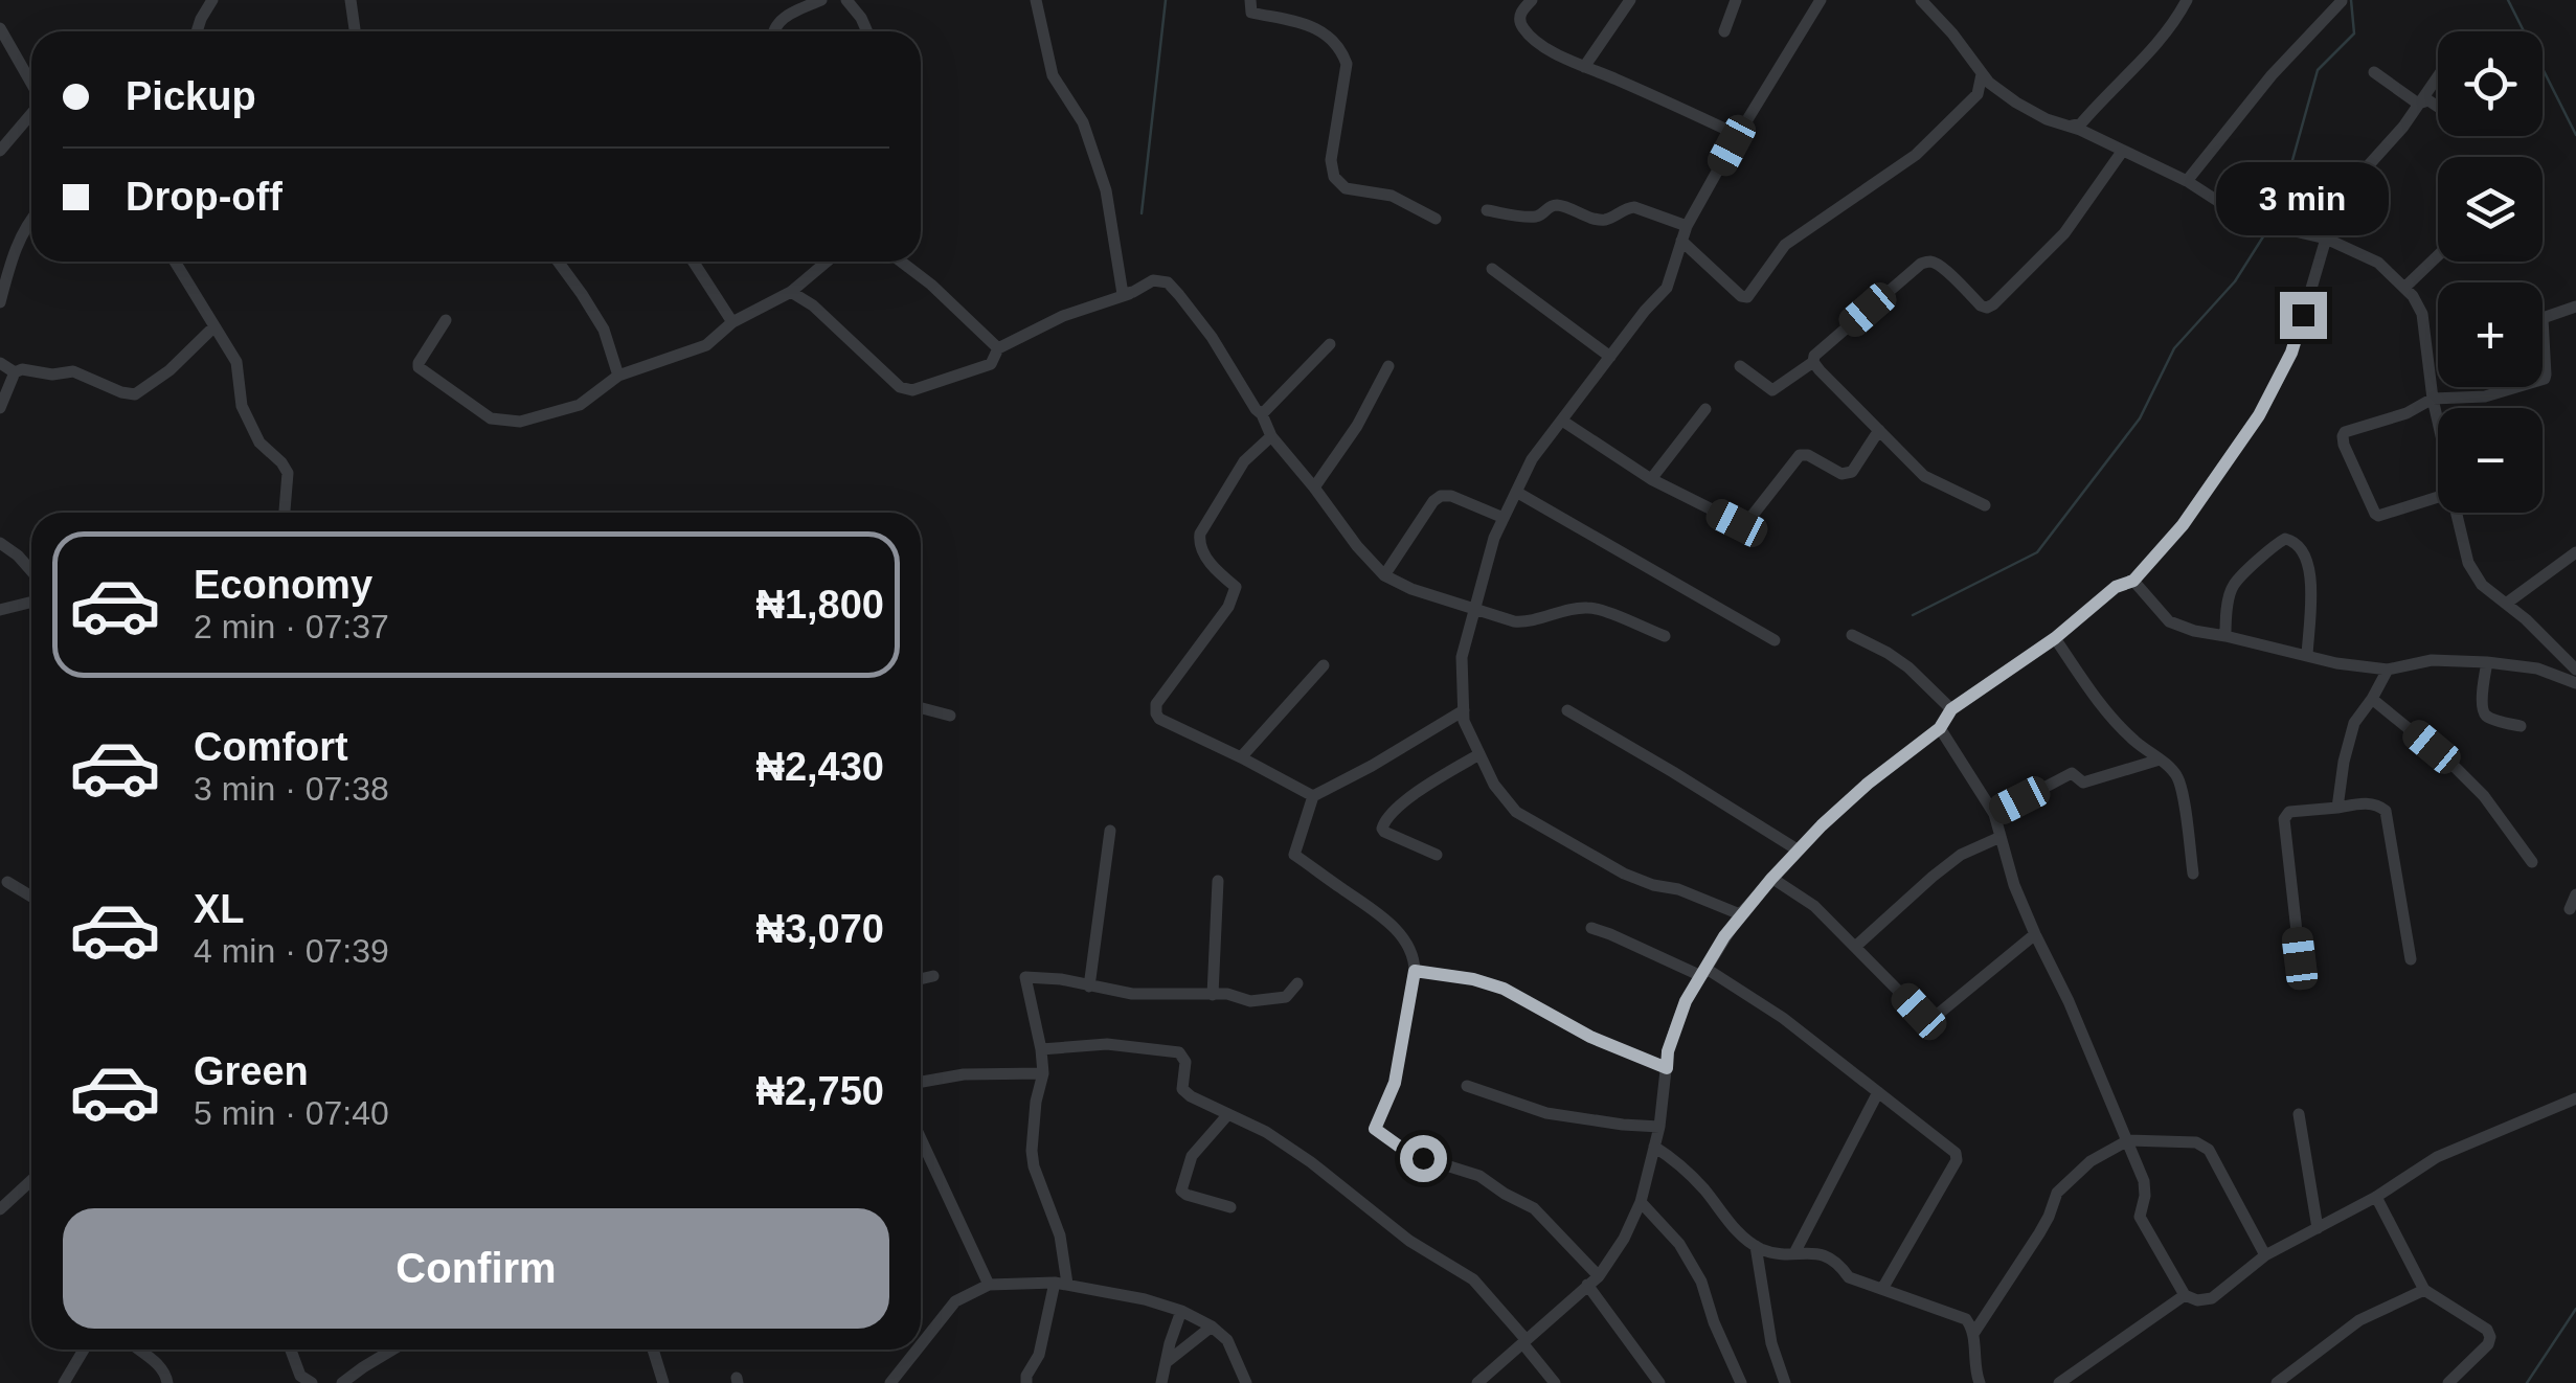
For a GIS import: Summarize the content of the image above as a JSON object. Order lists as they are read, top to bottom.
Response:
{
  "page": {
    "map_buttons": ["+", "−"],
    "banner": ["Pickup", "Drop-off"],
    "bubble": "3 min",
    "list": [
      {
        "name": "Economy",
        "note": "2 min · 07:37",
        "value": "₦1,800"
      },
      {
        "name": "Comfort",
        "note": "3 min · 07:38",
        "value": "₦2,430"
      },
      {
        "name": "XL",
        "note": "4 min · 07:39",
        "value": "₦3,070"
      },
      {
        "name": "Green",
        "note": "5 min · 07:40",
        "value": "₦2,750"
      }
    ],
    "buttons": "Confirm"
  }
}
